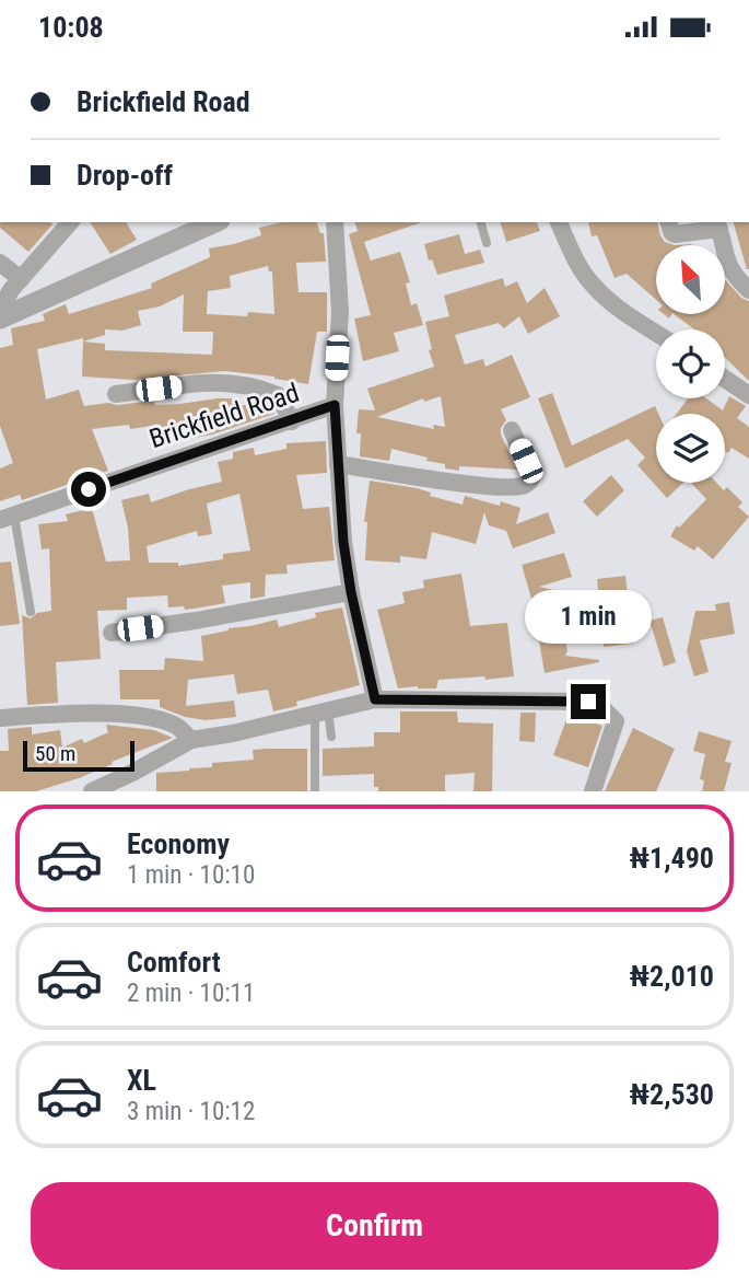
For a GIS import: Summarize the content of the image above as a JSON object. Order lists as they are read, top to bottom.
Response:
{
  "streets": {
    "street": ["Brickfield Road"]
  },
  "scale_bar": "50 m",
  "north": "top left",
  "page": {
    "status": "10:08",
    "banner": ["Brickfield Road", "Drop-off"],
    "bubble": "1 min",
    "scale": "50 m",
    "list": [
      {
        "name": "Economy",
        "note": "1 min · 10:10",
        "value": "₦1,490"
      },
      {
        "name": "Comfort",
        "note": "2 min · 10:11",
        "value": "₦2,010"
      },
      {
        "name": "XL",
        "note": "3 min · 10:12",
        "value": "₦2,530"
      }
    ],
    "buttons": "Confirm"
  }
}
